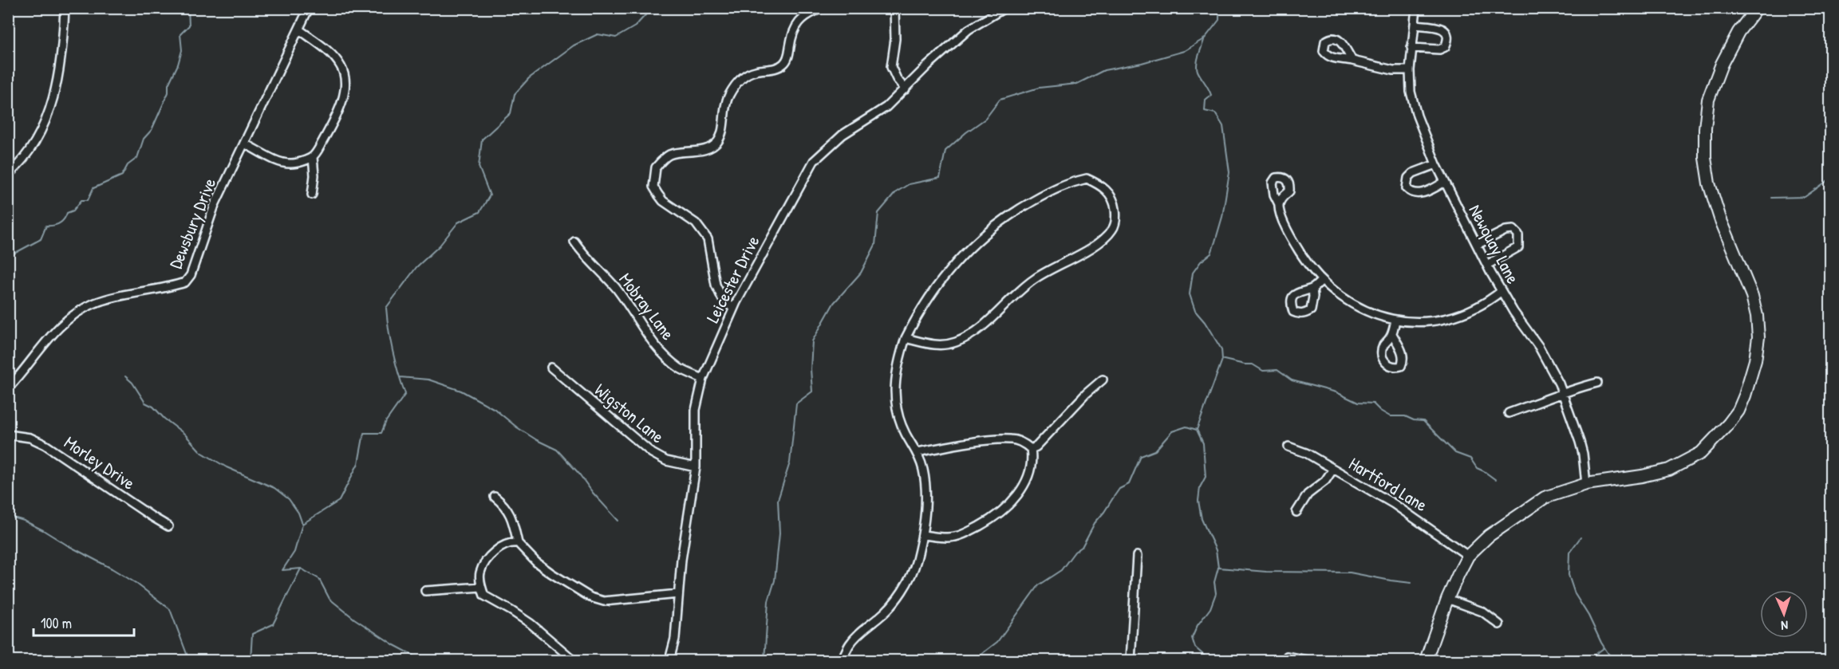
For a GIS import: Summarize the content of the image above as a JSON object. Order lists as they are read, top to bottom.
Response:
{
  "streets": {
    "street": [
      "Dewsbury Drive",
      "Newquay Lane",
      "Leicester Drive",
      "Mobray Lane",
      "Wigston Lane",
      "Morley Drive",
      "Hartford Lane"
    ]
  },
  "crossings": [
    ["Leicester Drive", "Mobray Lane"],
    ["Leicester Drive", "Wigston Lane"]
  ],
  "scale_bar": "100 m",
  "north": "bottom"
}
